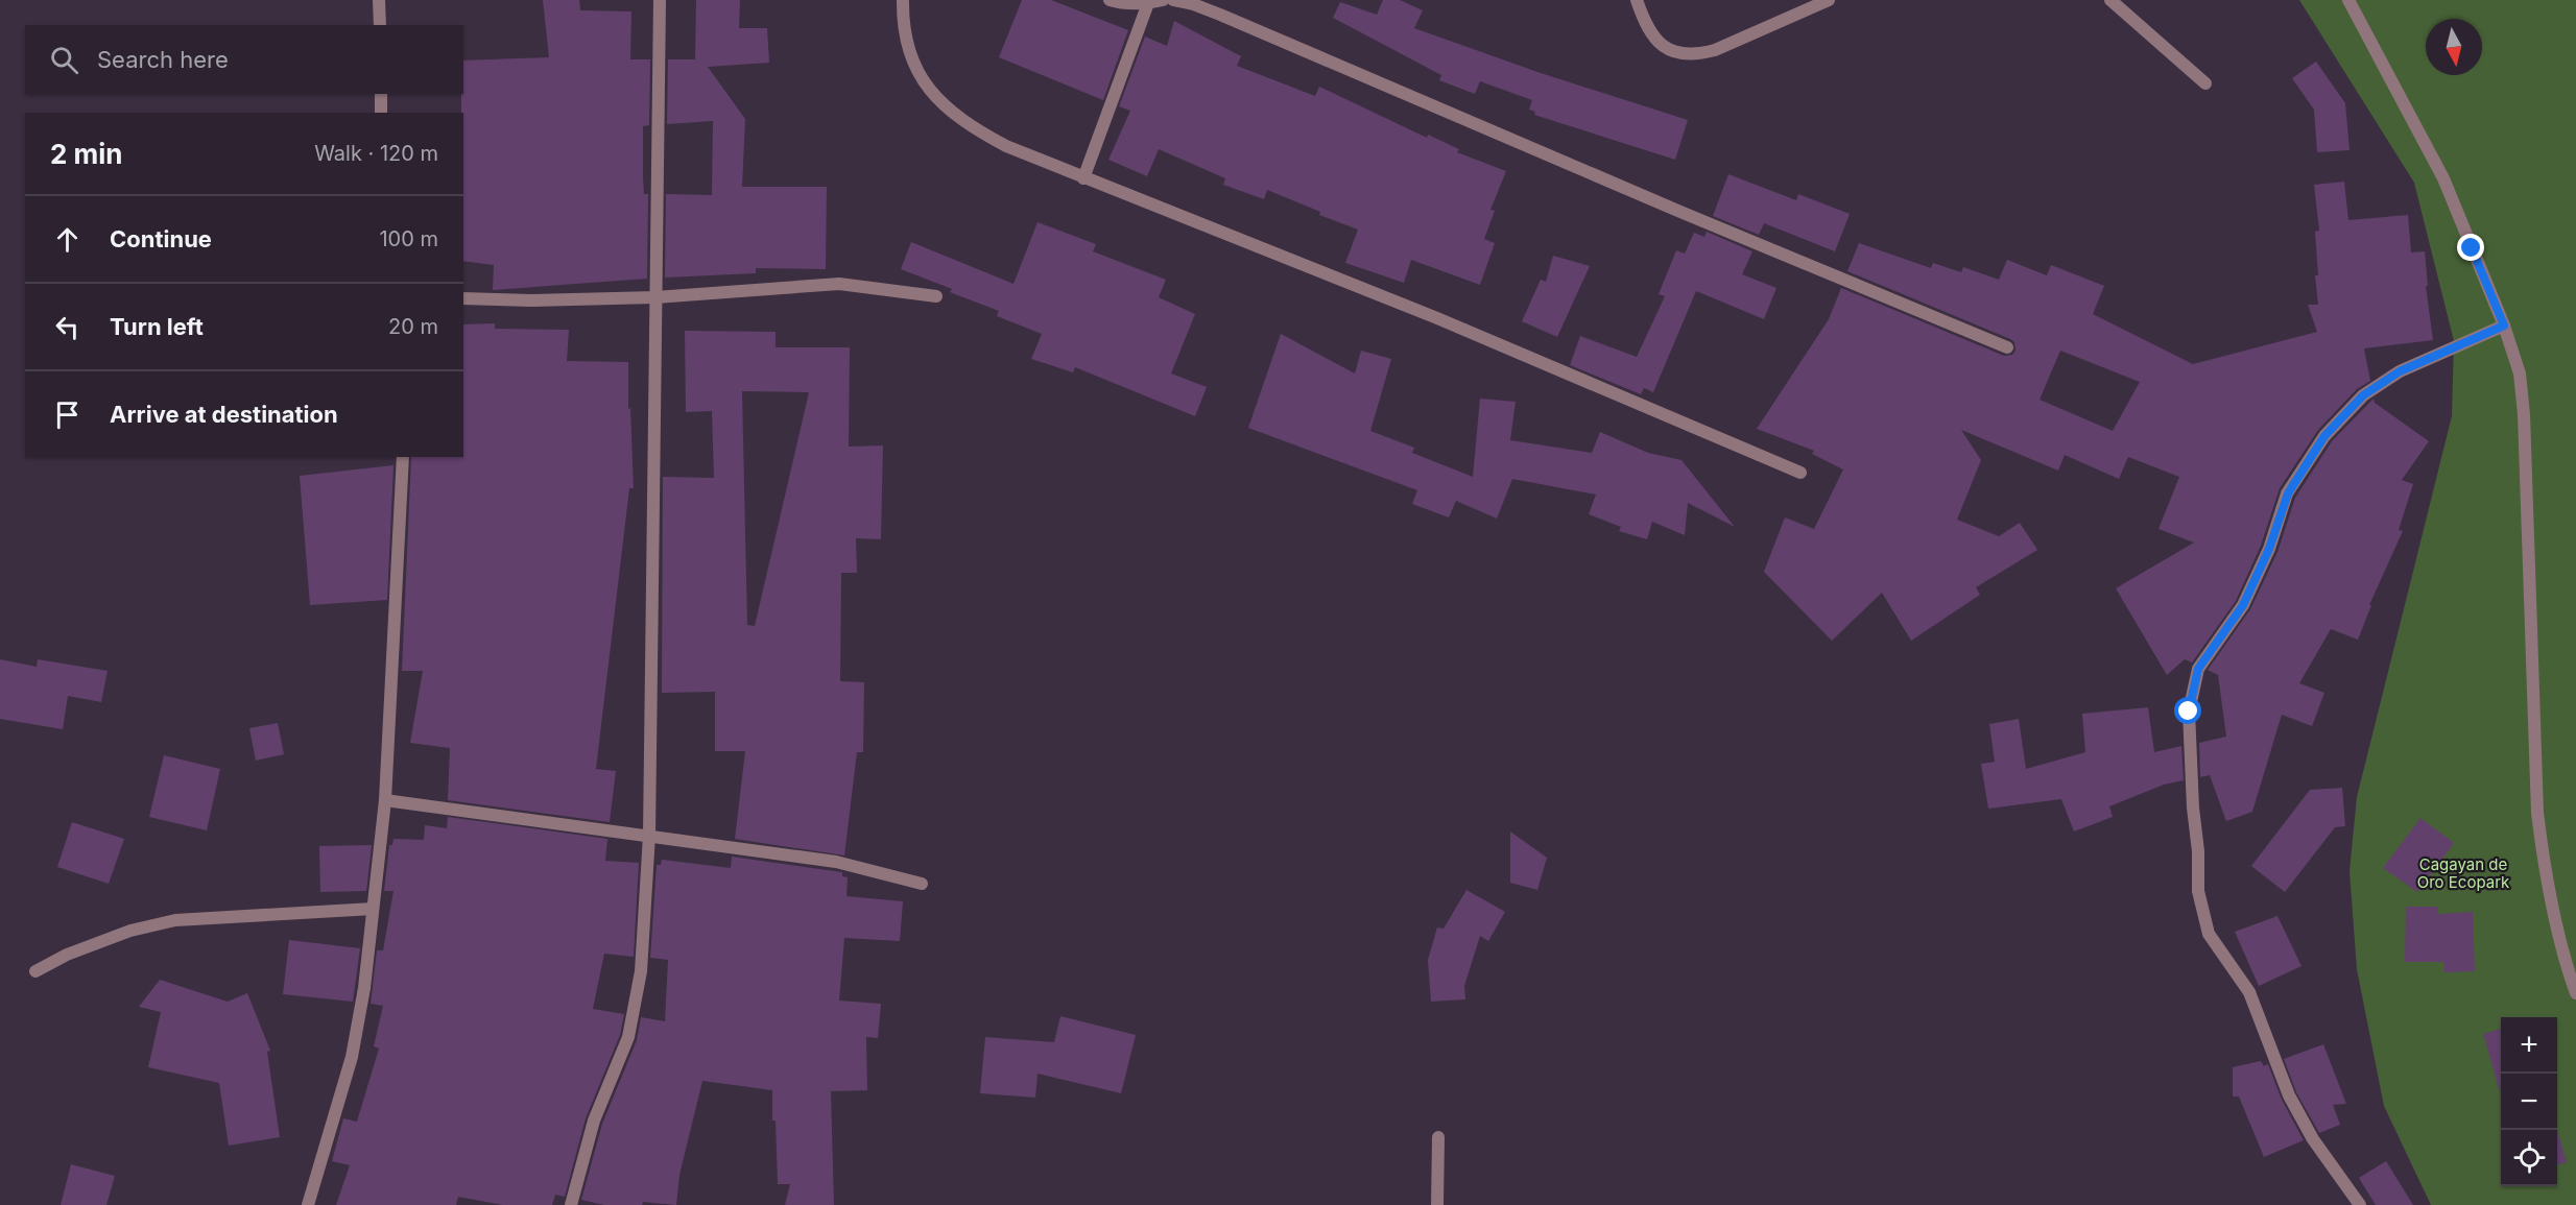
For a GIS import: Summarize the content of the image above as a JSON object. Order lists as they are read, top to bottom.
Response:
{
  "parks": ["Cagayan de Oro Ecopark"],
  "north": "bottom",
  "page": {
    "search": "Search here",
    "heading": ["2 min", "Walk · 120 m"],
    "list": [
      ["Continue", "100 m"],
      ["Turn left", "20 m"],
      "Arrive at destination"
    ],
    "map_buttons": ["+", "−"]
  }
}
